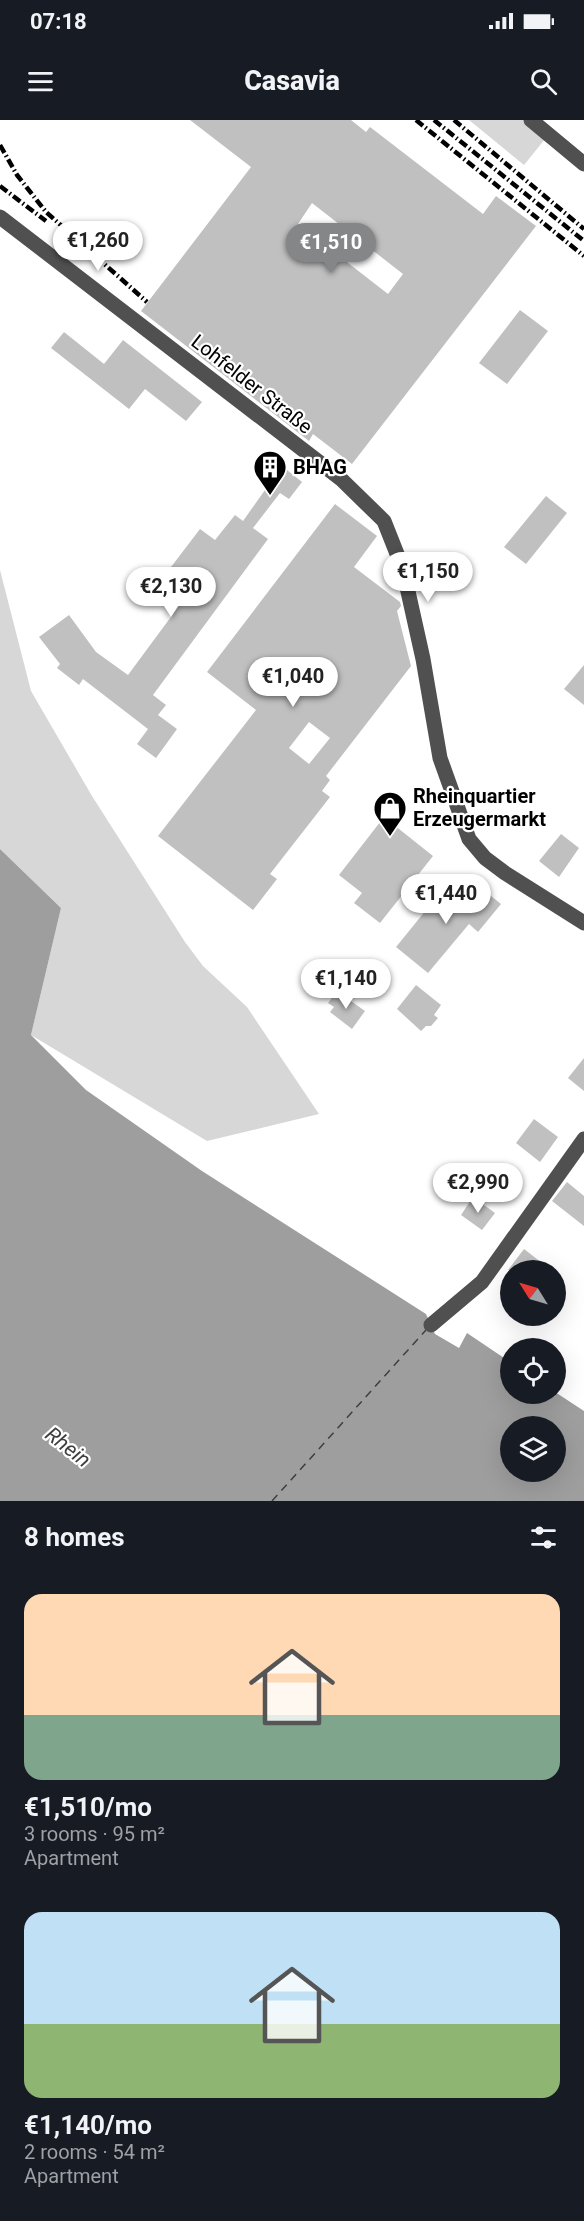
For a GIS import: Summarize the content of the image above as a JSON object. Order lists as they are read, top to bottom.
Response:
{
  "streets": {
    "street": ["Lohfelder Straße"]
  },
  "water": ["Rhein"],
  "places": {
    "building": ["BHAG"],
    "shop": ["Rheinquartier Erzeugermarkt"]
  },
  "north": "top left",
  "page": {
    "status": "07:18",
    "header": "Casavia",
    "price": [
      "€1,260",
      "€1,510",
      "€1,150",
      "€2,130",
      "€1,040",
      "€1,440",
      "€1,140",
      "€2,990"
    ],
    "heading": "8 homes",
    "list": [
      {
        "name": "€1,510/mo",
        "note": "3 rooms · 95 m² · Apartment"
      },
      {
        "name": "€1,140/mo",
        "note": "2 rooms · 54 m² · Apartment"
      }
    ]
  }
}
